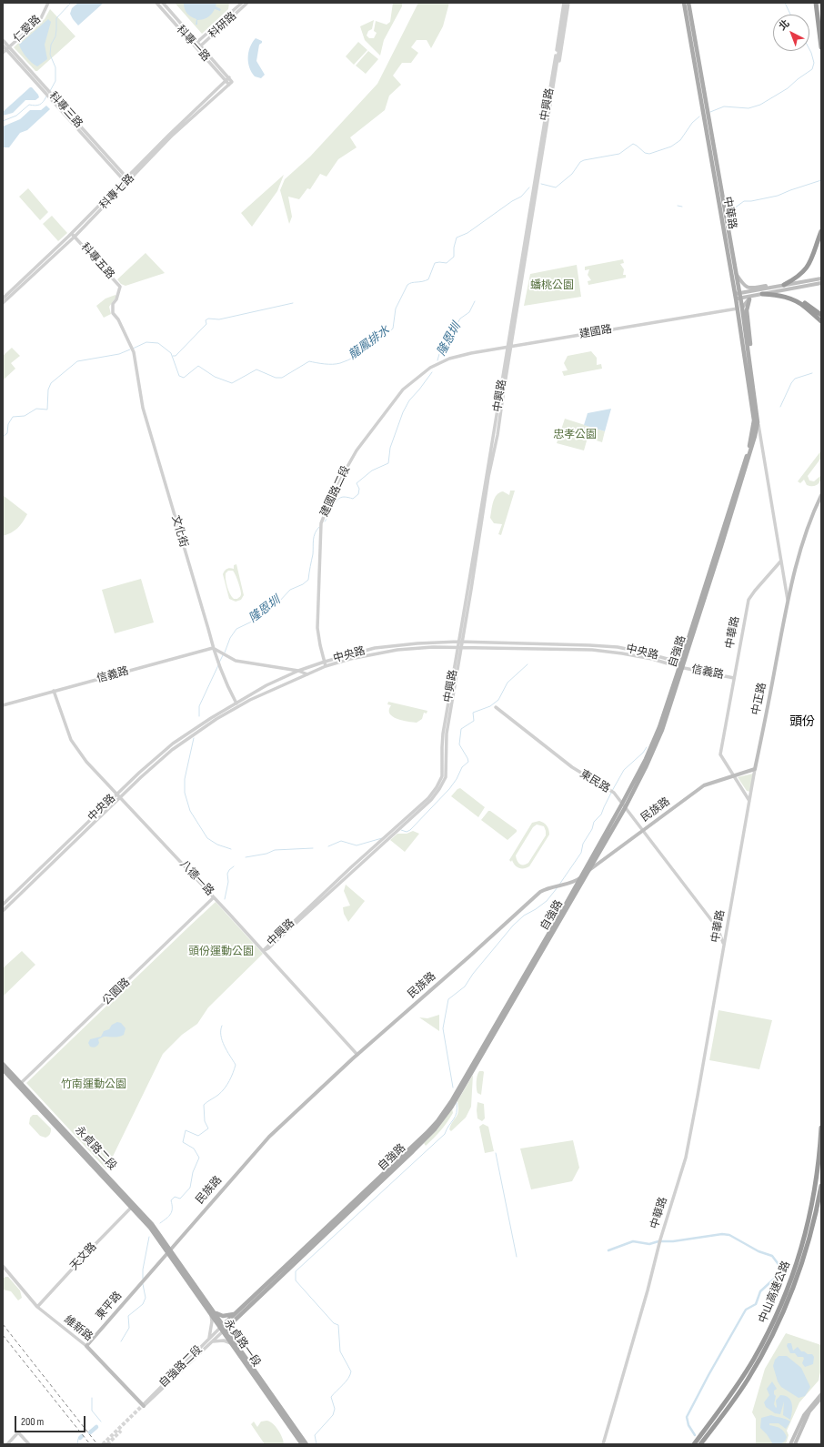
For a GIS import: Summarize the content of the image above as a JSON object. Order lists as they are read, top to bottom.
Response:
{
  "streets": {
    "highway": ["中山高速公路"],
    "main road": [
      "中華路",
      "自強路",
      "中正路",
      "民族路",
      "永貞路二段",
      "東平路",
      "維新路",
      "永貞路一段"
    ],
    "street": [
      "科研路",
      "仁愛路",
      "科專一路",
      "中興路",
      "科專三路",
      "科專七路",
      "科專五路",
      "建國路",
      "建國路二段",
      "文化街",
      "中央路",
      "信義路",
      "東民路",
      "八德一路",
      "公園路",
      "天文路",
      "自強路二段"
    ]
  },
  "crossings": [
    ["科研路", "科專一路"],
    ["仁愛路", "科專三路"],
    ["科專一路", "科專七路"],
    ["中興路", "建國路"],
    ["中興路", "中央路"],
    ["中興路", "八德一路"],
    ["科專三路", "科專七路"],
    ["科專七路", "科專五路"],
    ["中華路", "建國路"],
    ["中華路", "自強路"],
    ["中華路", "信義路"],
    ["中華路", "中正路"],
    ["中華路", "東民路"],
    ["中華路", "民族路"],
    ["科專五路", "文化街"],
    ["建國路", "建國路二段"],
    ["建國路二段", "中央路"],
    ["文化街", "中央路"],
    ["文化街", "信義路"],
    ["自強路", "中央路"],
    ["自強路", "信義路"],
    ["自強路", "東民路"],
    ["自強路", "民族路"],
    ["自強路", "永貞路一段"],
    ["自強路", "自強路二段"],
    ["中央路", "信義路"],
    ["中央路", "八德一路"],
    ["信義路", "八德一路"],
    ["中正路", "民族路"],
    ["東民路", "民族路"],
    ["民族路", "八德一路"],
    ["民族路", "永貞路二段"],
    ["民族路", "東平路"],
    ["民族路", "永貞路一段"],
    ["八德一路", "公園路"],
    ["公園路", "永貞路二段"],
    ["永貞路二段", "天文路"],
    ["永貞路二段", "永貞路一段"],
    ["天文路", "維新路"],
    ["東平路", "維新路"],
    ["維新路", "自強路二段"],
    ["永貞路一段", "自強路二段"]
  ],
  "districts": ["頭份"],
  "water": ["隆恩圳", "龍鳳排水"],
  "parks": [
    "蟠桃公園",
    "忠孝公園",
    "頭份運動公園",
    "竹南運動公園"
  ],
  "scale_bar": "200 m",
  "north": "top left"
}
